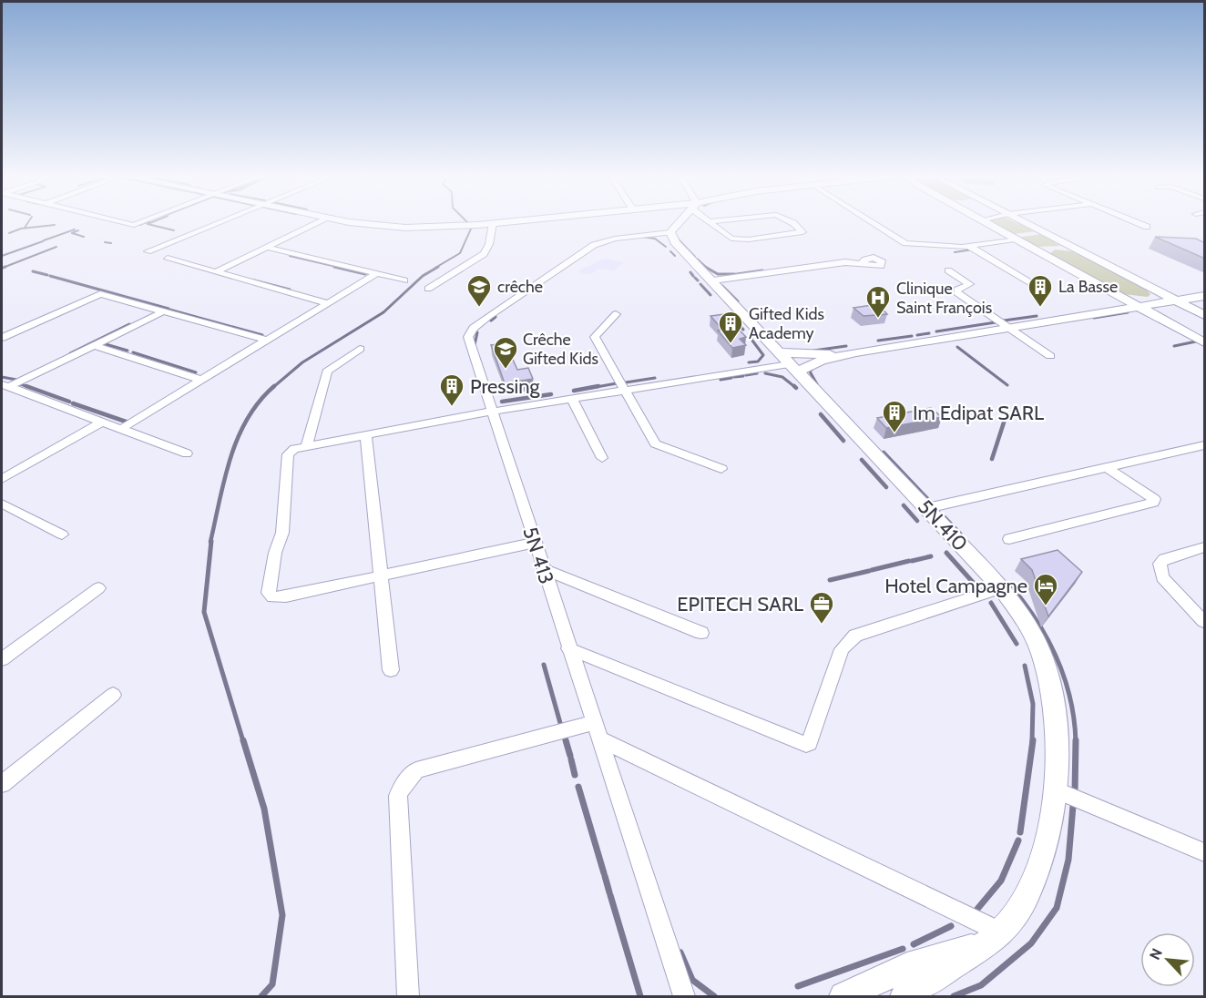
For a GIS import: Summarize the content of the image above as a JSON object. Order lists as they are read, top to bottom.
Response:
{
  "streets": {
    "main road": ["5N.410"],
    "street": ["5N 413"]
  },
  "crossings": [
    ["5N.410", "5N 413"]
  ],
  "places": {
    "school or university": ["crêche", "Crêche Gifted Kids"],
    "building": [
      "La Basse",
      "Gifted Kids Academy",
      "Pressing",
      "Im Edipat SARL"
    ],
    "hospital": ["Clinique Saint François"],
    "hotel": ["Hotel Campagne"],
    "office": ["EPITECH SARL"]
  },
  "north": "top left"
}
